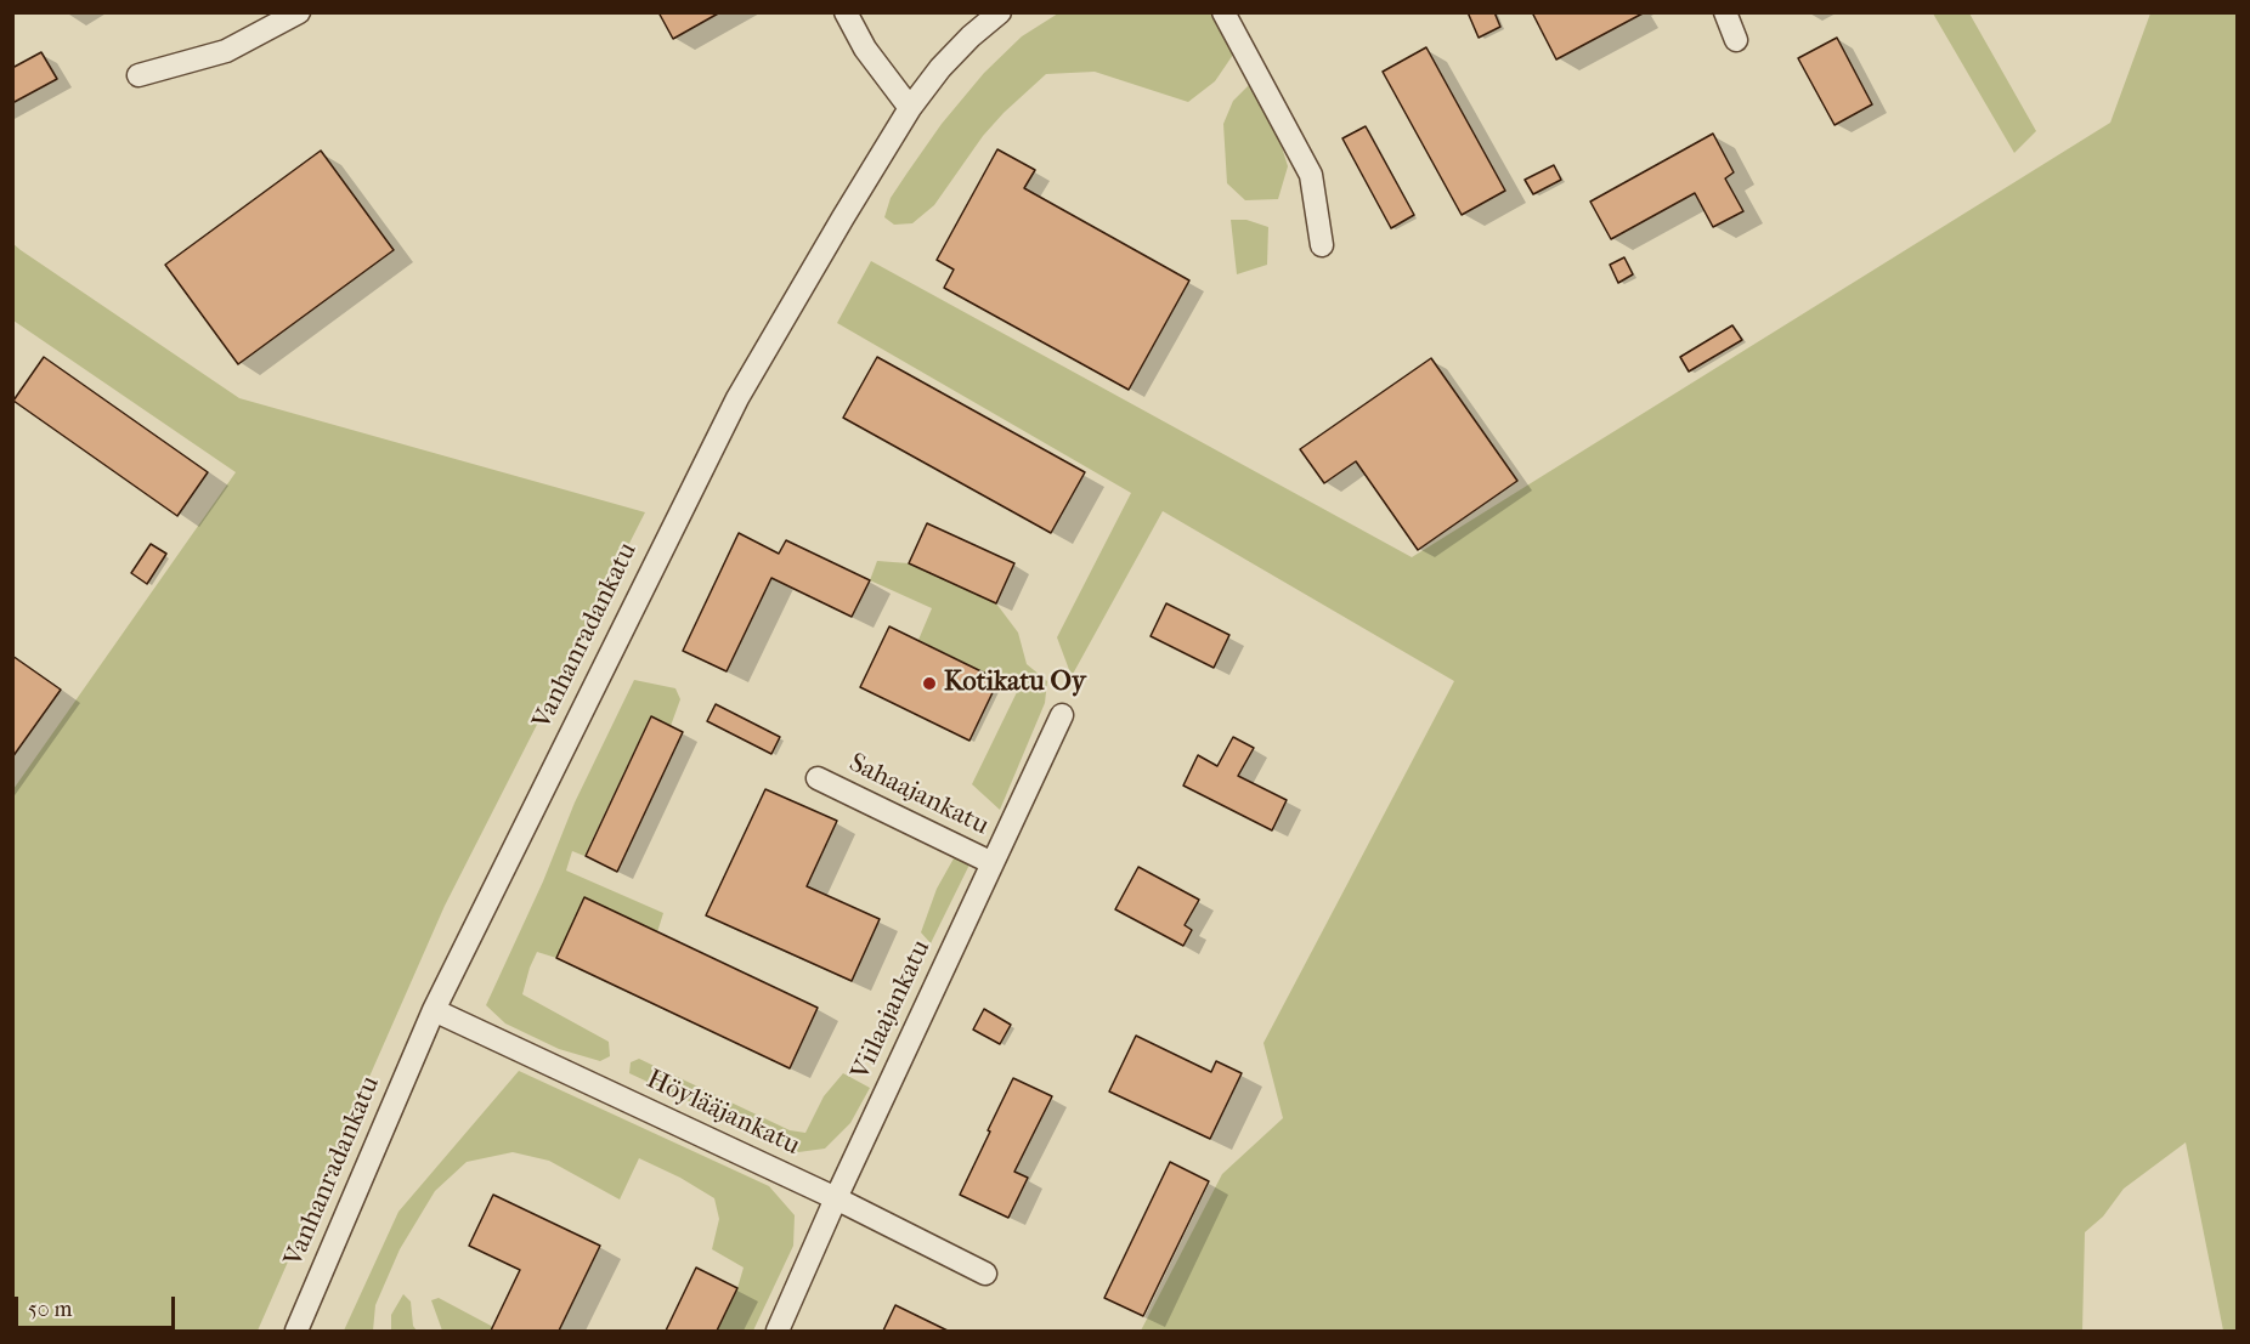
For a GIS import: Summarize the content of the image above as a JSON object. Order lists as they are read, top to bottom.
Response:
{
  "streets": {
    "street": [
      "Vanhanradankatu",
      "Sahaajankatu",
      "Viilaajankatu",
      "Höylääjankatu"
    ]
  },
  "crossings": [
    ["Vanhanradankatu", "Höylääjankatu"],
    ["Sahaajankatu", "Viilaajankatu"],
    ["Viilaajankatu", "Höylääjankatu"]
  ],
  "places": ["Kotikatu Oy"],
  "scale_bar": "50 m"
}
